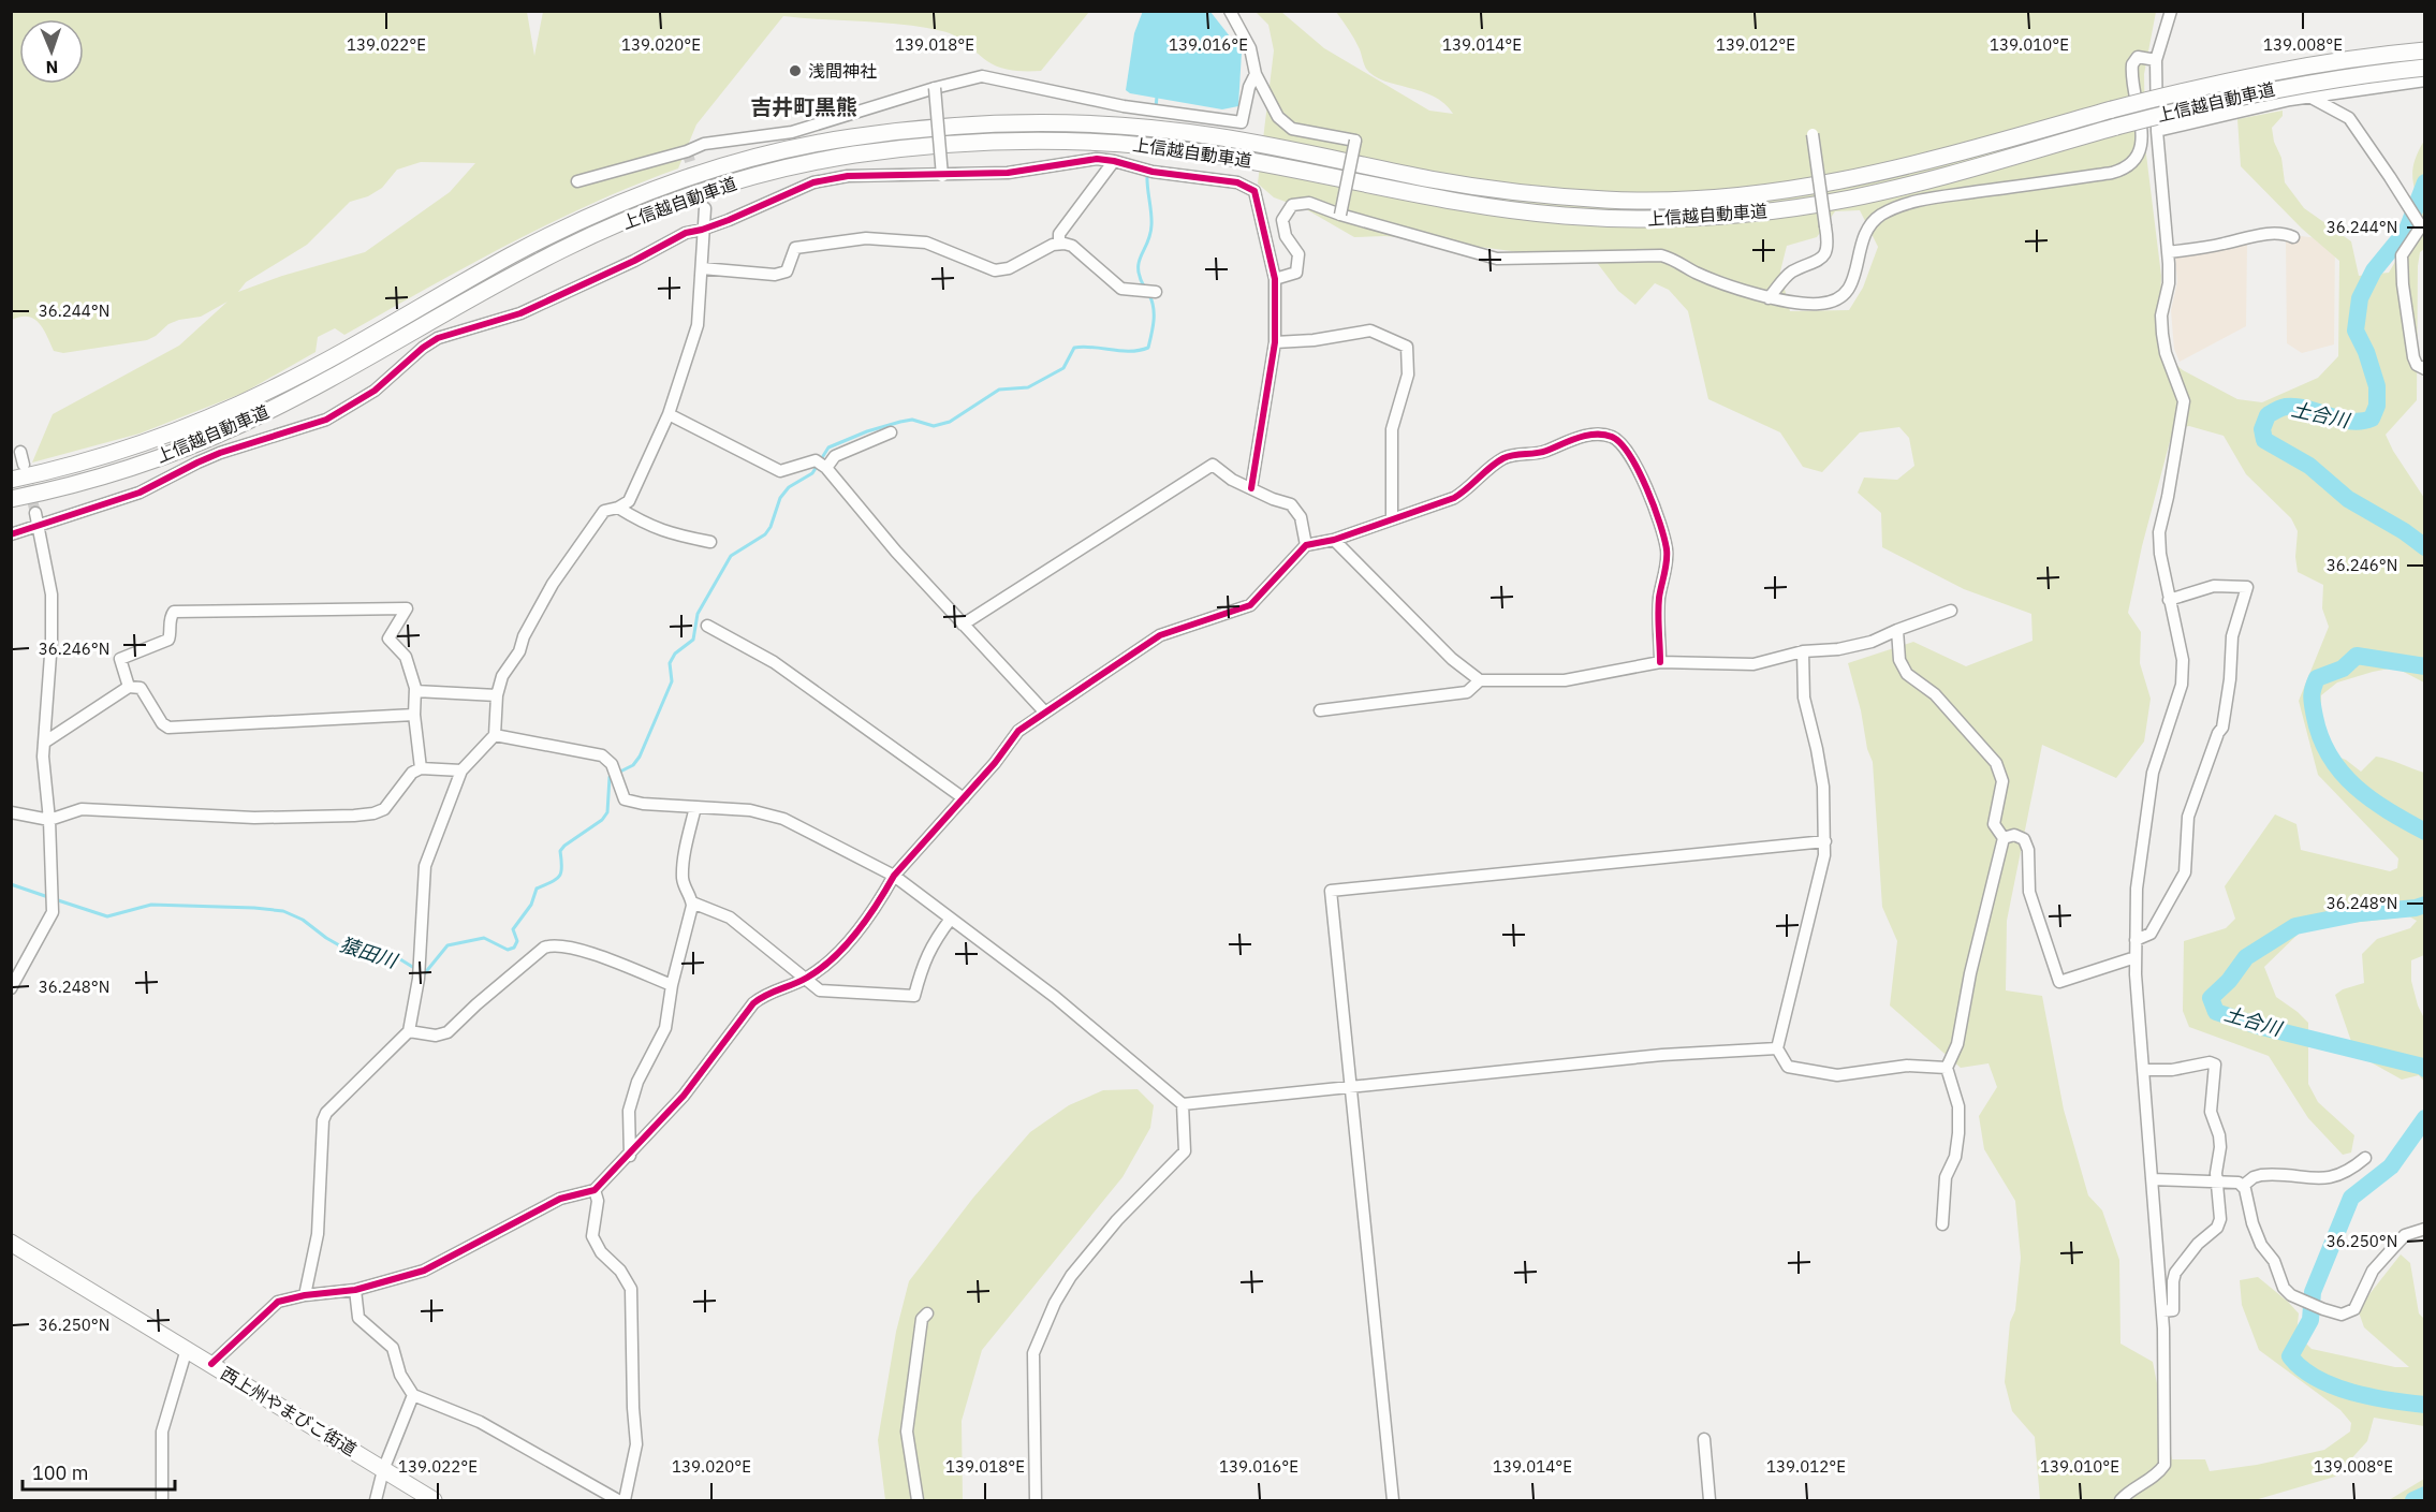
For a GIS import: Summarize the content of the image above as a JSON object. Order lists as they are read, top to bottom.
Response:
{
  "streets": {
    "highway": ["上信越自動車道", "西上州やまびこ街道"]
  },
  "districts": ["吉井町黒熊"],
  "water": ["土合川", "猿田川"],
  "places": ["浅間神社"],
  "scale_bar": "100 m",
  "north": "bottom",
  "coordinates": [
    "139.022°E",
    "139.020°E",
    "139.018°E",
    "139.016°E",
    "139.014°E",
    "139.012°E",
    "139.010°E",
    "139.008°E",
    "36.244°N",
    "36.246°N",
    "36.248°N",
    "36.250°N"
  ]
}
